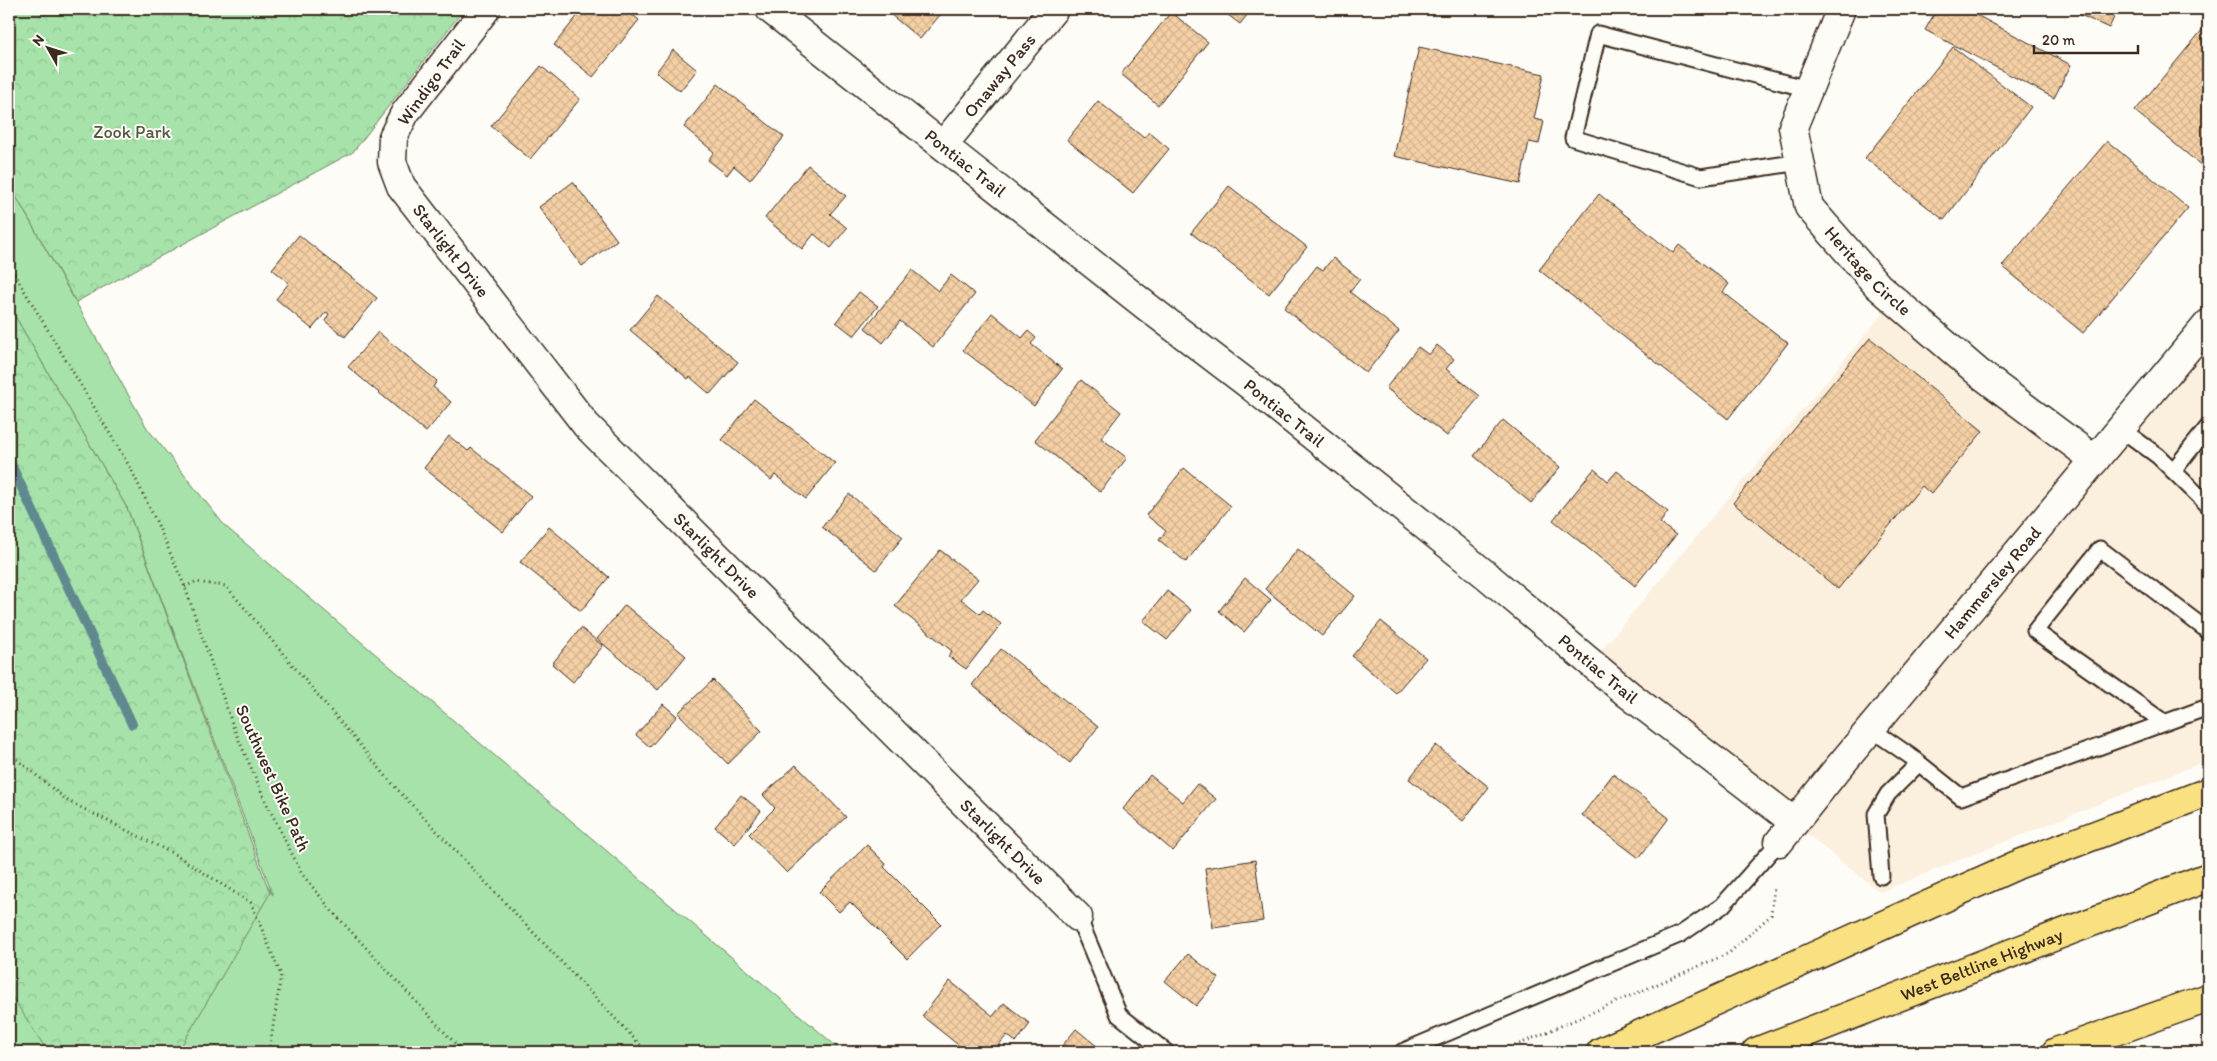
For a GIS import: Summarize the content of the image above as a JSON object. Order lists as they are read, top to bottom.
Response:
{
  "streets": {
    "highway": ["West Beltline Highway"],
    "street": [
      "Onaway Pass",
      "Windigo Trail",
      "Pontiac Trail",
      "Starlight Drive",
      "Heritage Circle",
      "Hammersley Road"
    ],
    "path": ["Southwest Bike Path"]
  },
  "crossings": [
    ["Onaway Pass", "Pontiac Trail"],
    ["Windigo Trail", "Starlight Drive"],
    ["Pontiac Trail", "Hammersley Road"],
    ["Heritage Circle", "Hammersley Road"]
  ],
  "parks": ["Zook Park"],
  "scale_bar": "20 m",
  "north": "top left"
}
